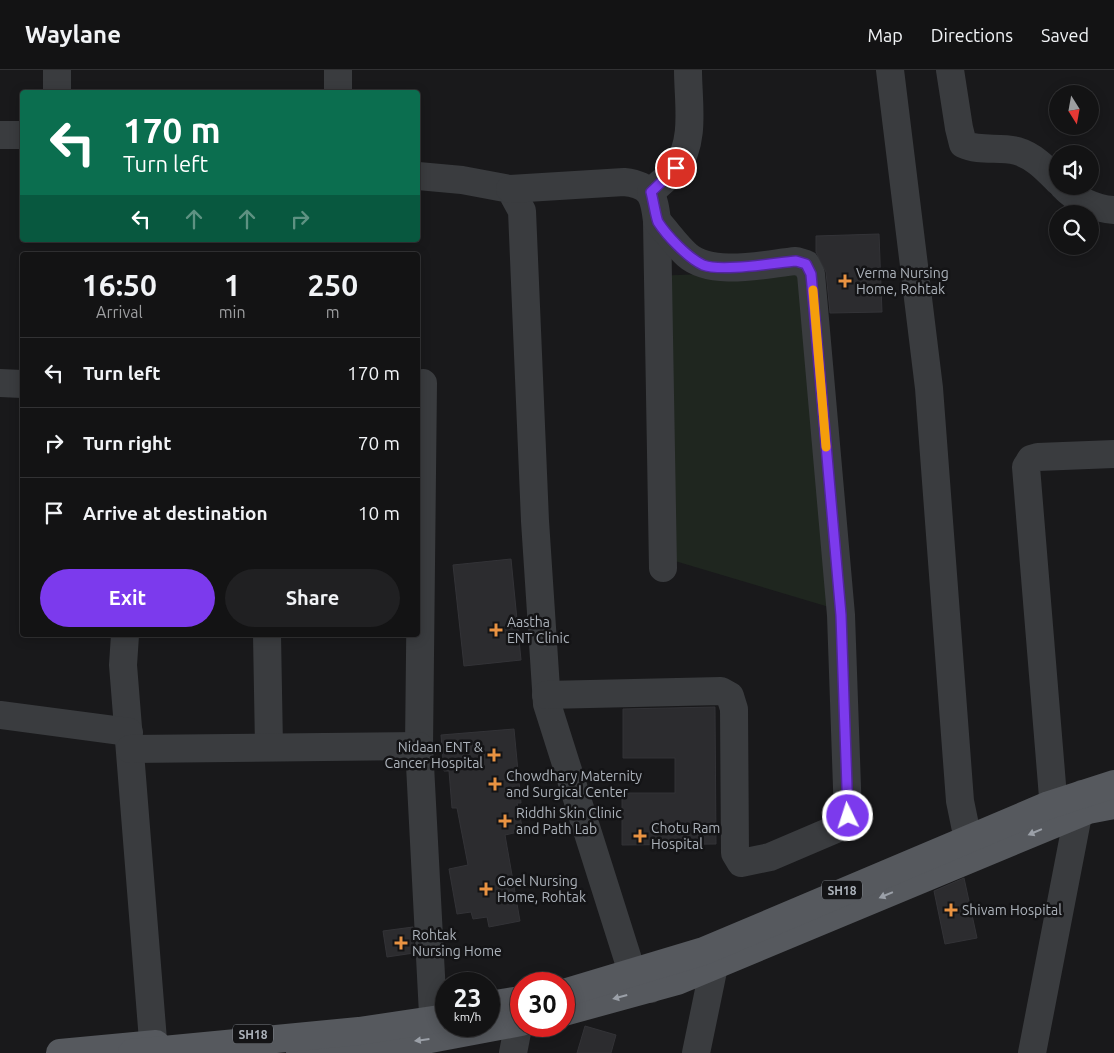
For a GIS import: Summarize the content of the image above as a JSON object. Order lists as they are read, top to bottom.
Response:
{
  "streets": {
    "main road": ["SH18"]
  },
  "places": {
    "health": [
      "Verma Nursing Home, Rohtak",
      "Aastha ENT Clinic",
      "Nidaan ENT & Cancer Hospital",
      "Chowdhary Maternity and Surgical Center",
      "Riddhi Skin Clinic and Path Lab",
      "Chotu Ram Hospital",
      "Goel Nursing Home, Rohtak",
      "Shivam Hospital",
      "Rohtak Nursing Home"
    ]
  },
  "north": "bottom",
  "page": {
    "header": "Waylane",
    "nav": ["Map", "Directions", "Saved"],
    "turn": ["170 m", "Turn left"],
    "eta": [
      "16:50",
      "Arrival",
      "1",
      "min",
      "250",
      "m"
    ],
    "list": [
      {
        "name": "Turn left",
        "value": "170 m"
      },
      {
        "name": "Turn right",
        "value": "70 m"
      },
      {
        "name": "Arrive at destination",
        "value": "10 m"
      }
    ],
    "buttons": ["Exit", "Share"],
    "speed": "23 km/h",
    "limit": "30"
  }
}
